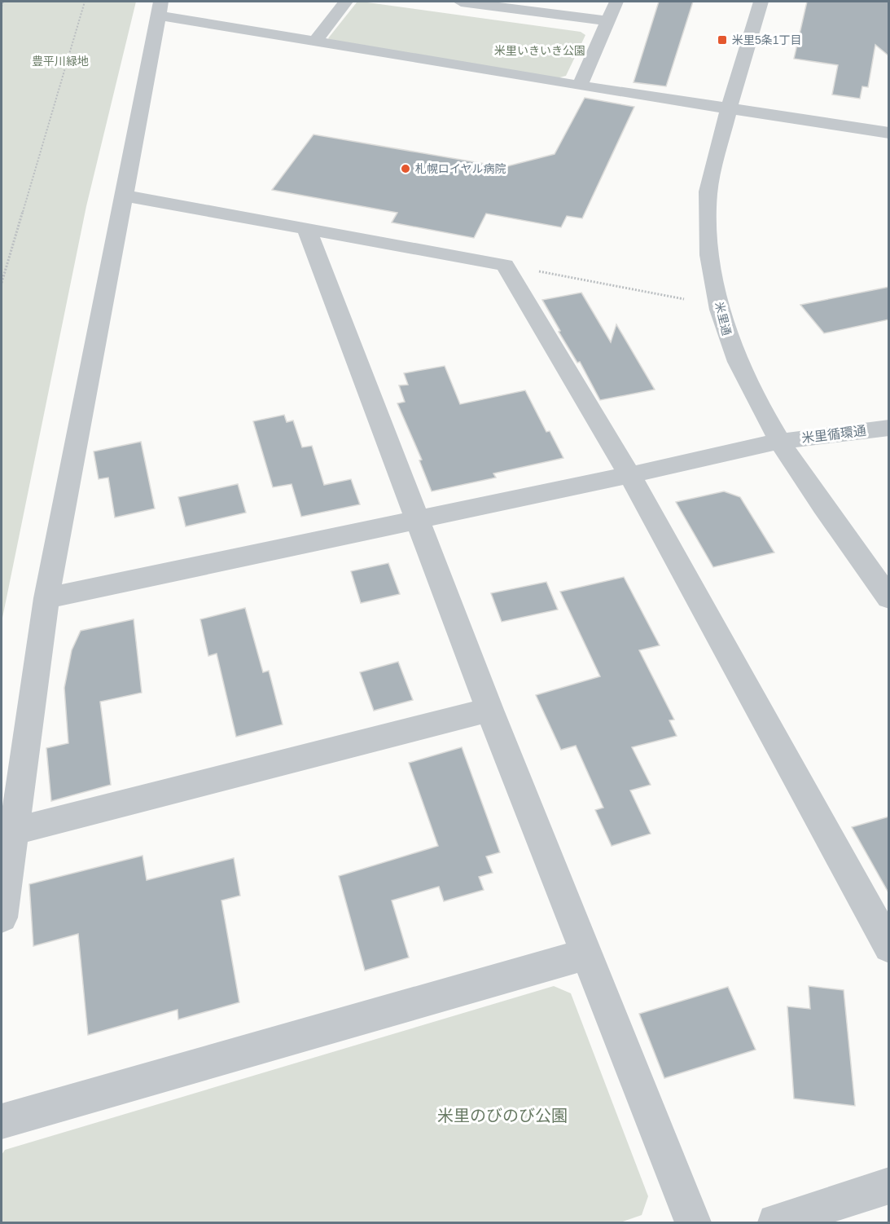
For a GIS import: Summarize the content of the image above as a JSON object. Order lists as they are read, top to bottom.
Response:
{
  "streets": {
    "street": ["米里通", "米里循環通"]
  },
  "crossings": [
    ["米里通", "米里循環通"]
  ],
  "parks": ["米里いきいき公園", "豊平川緑地", "米里のびのび公園"],
  "places": {
    "transit": ["米里5条1丁目"],
    "other": ["札幌ロイヤル病院"]
  }
}
